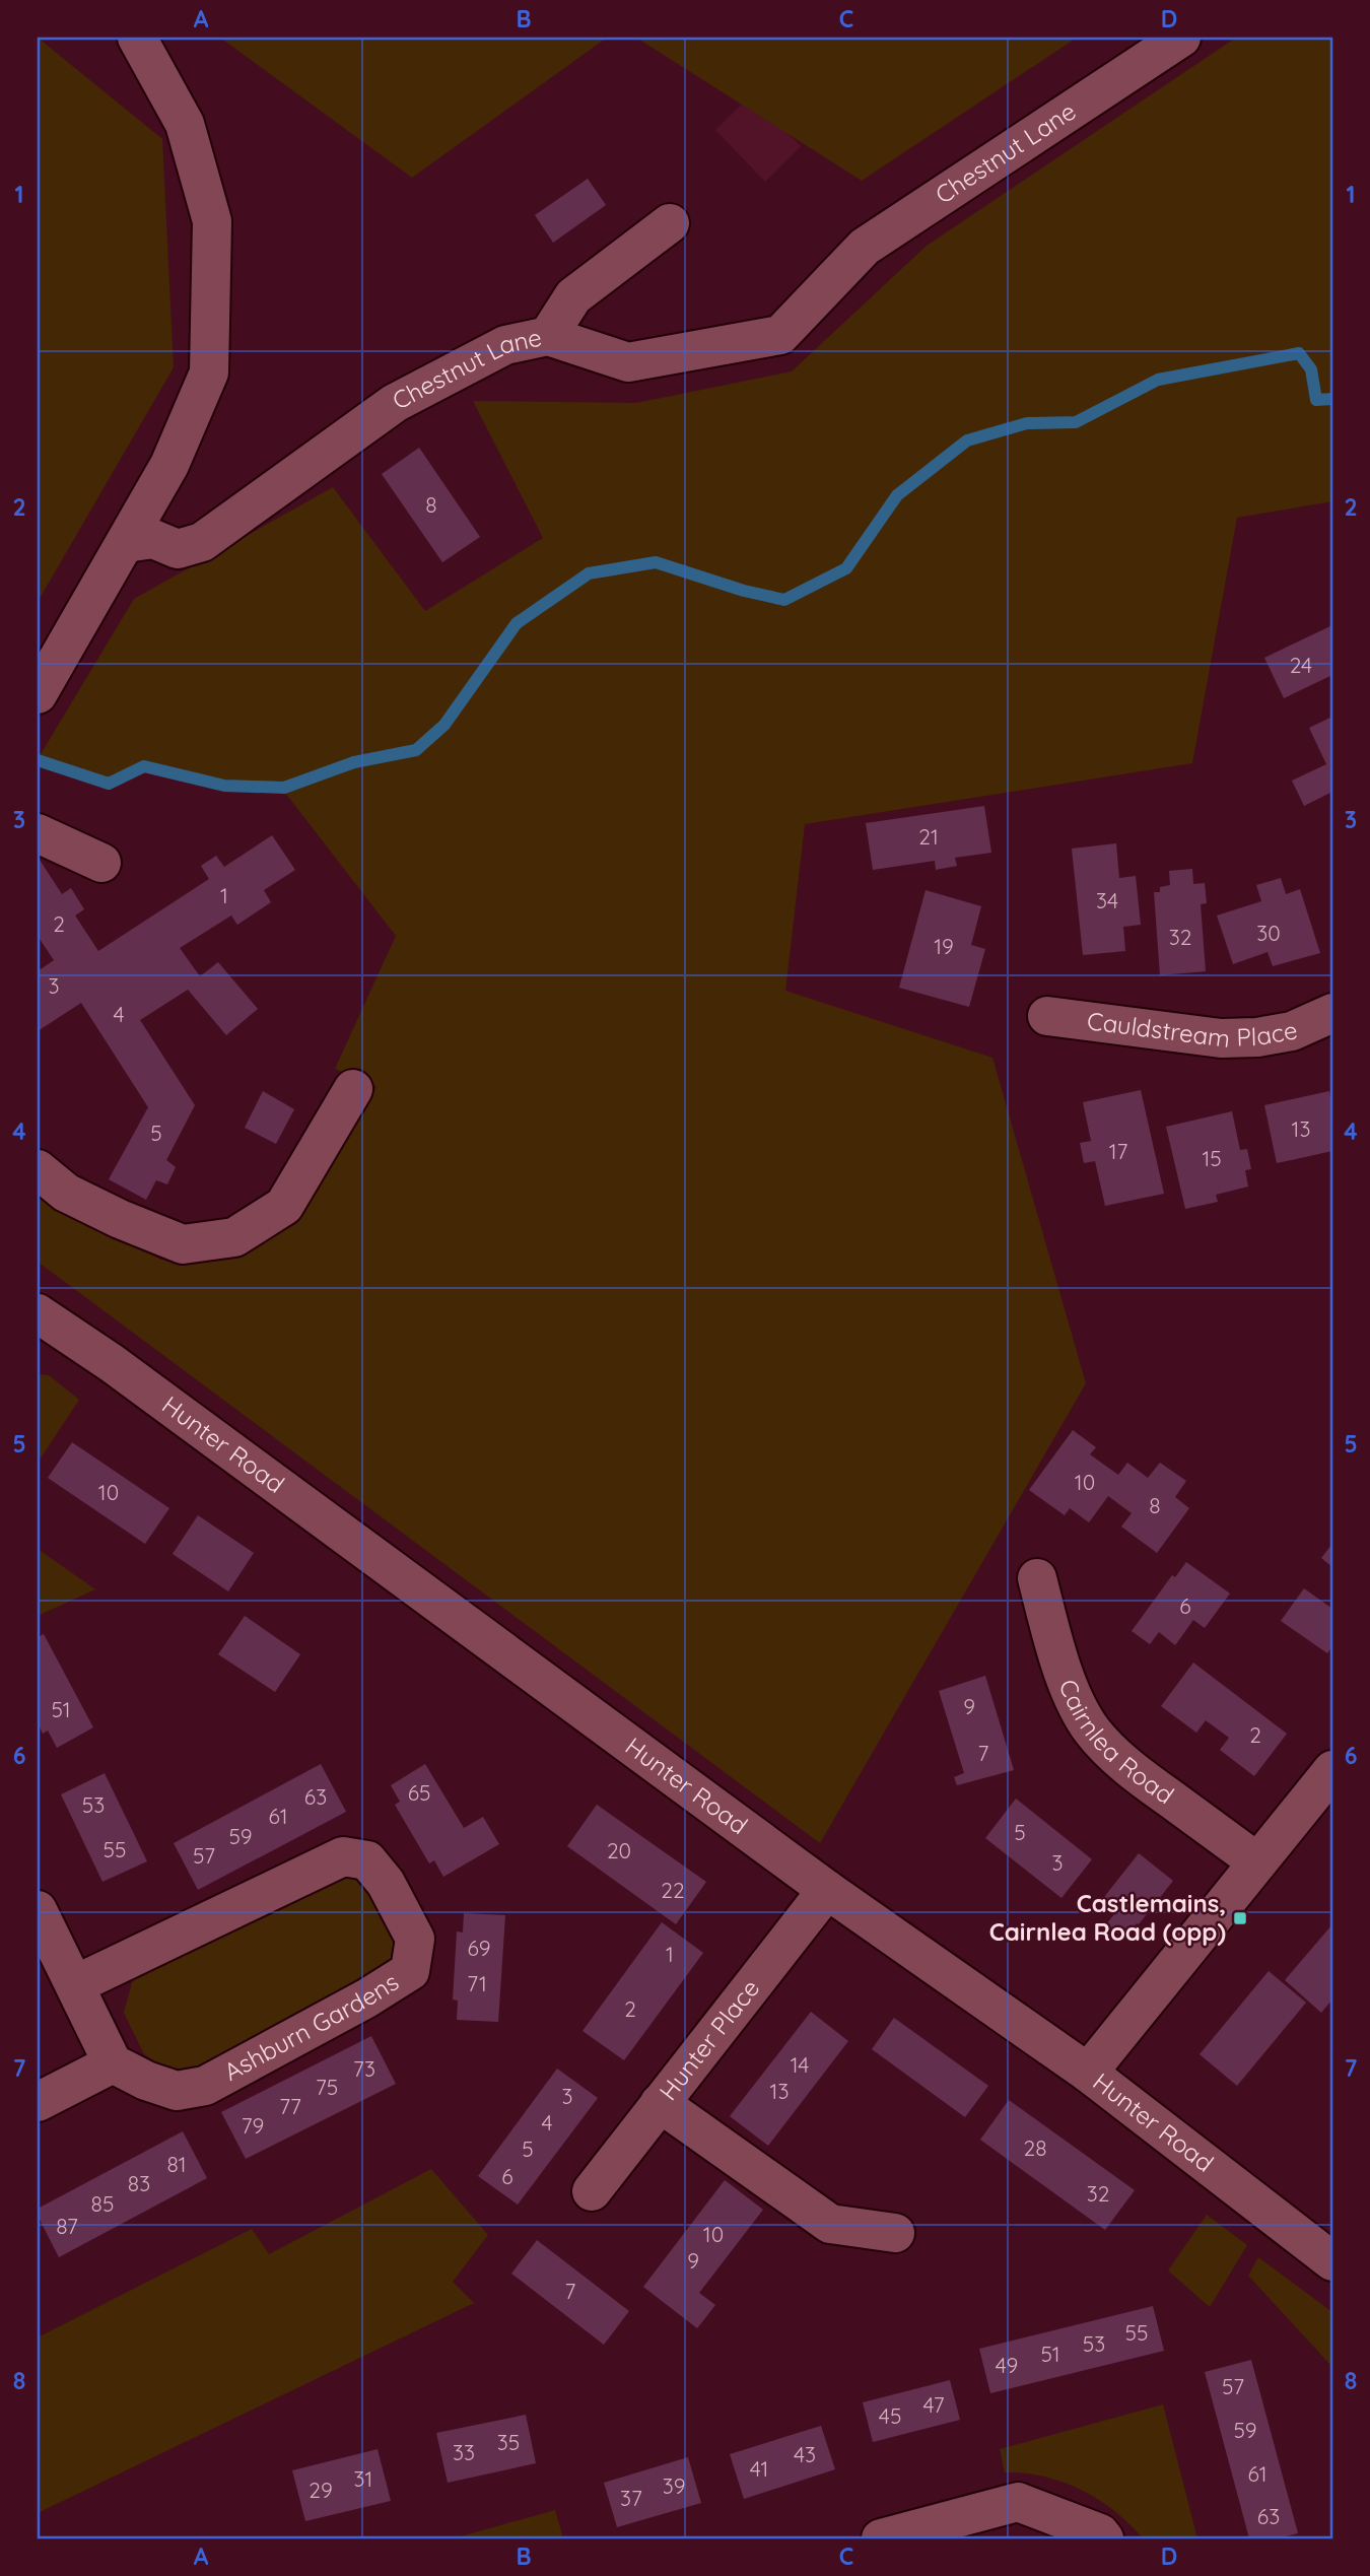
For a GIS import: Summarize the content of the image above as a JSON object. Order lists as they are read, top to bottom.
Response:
{
  "streets": {
    "street": [
      "Chestnut Lane",
      "Cauldstream Place",
      "Hunter Road",
      "Cairnlea Road",
      "Ashburn Gardens",
      "Hunter Place"
    ]
  },
  "crossings": [
    ["Hunter Road", "Hunter Place"]
  ],
  "places": {
    "transit": ["Castlemains, Cairnlea Road (opp)"]
  },
  "house_numbers": [
    "8",
    "24",
    "21",
    "1",
    "34",
    "2",
    "30",
    "32",
    "19",
    "3",
    "4",
    "13",
    "5",
    "17",
    "15",
    "10",
    "10",
    "8",
    "6",
    "9",
    "51",
    "2",
    "7",
    "65",
    "63",
    "53",
    "61",
    "5",
    "59",
    "55",
    "20",
    "57",
    "3",
    "22",
    "69",
    "1",
    "71",
    "2",
    "14",
    "73",
    "75",
    "13",
    "3",
    "77",
    "4",
    "79",
    "28",
    "5",
    "81",
    "6",
    "83",
    "32",
    "85",
    "87",
    "10",
    "9",
    "7",
    "55",
    "53",
    "51",
    "49",
    "57",
    "47",
    "45",
    "59",
    "35",
    "33",
    "43",
    "41",
    "61",
    "31",
    "39",
    "29",
    "37",
    "63"
  ],
  "grid": {
    "columns": [
      "A",
      "B",
      "C",
      "D"
    ],
    "rows": [
      "1",
      "2",
      "3",
      "4",
      "5",
      "6",
      "7",
      "8"
    ]
  }
}
